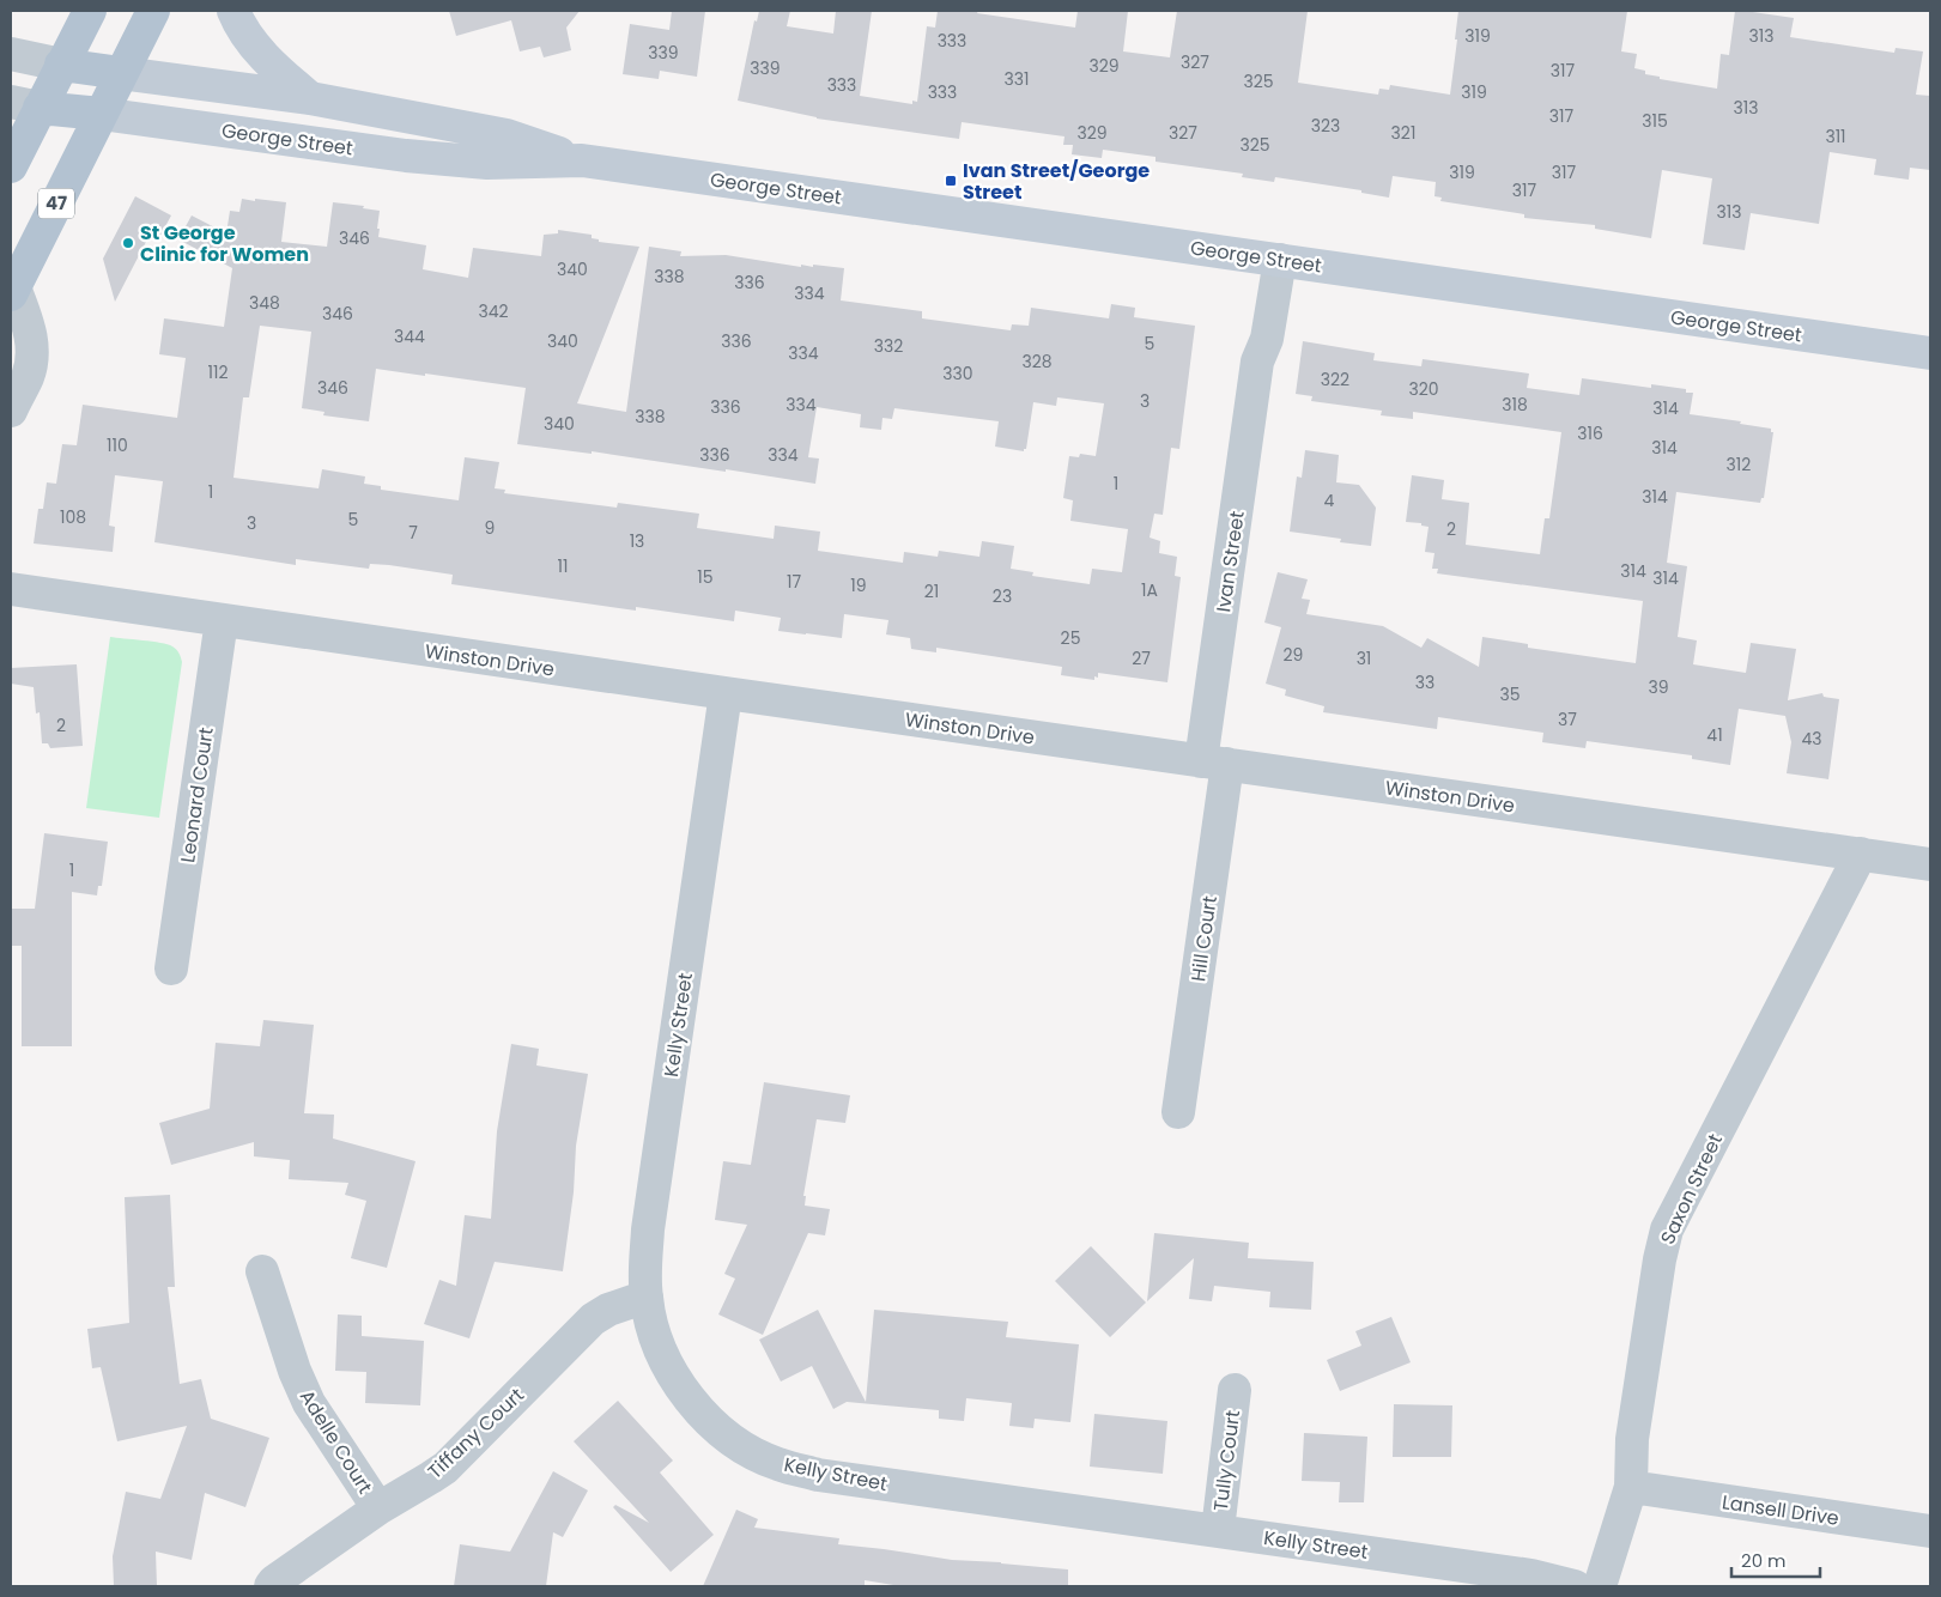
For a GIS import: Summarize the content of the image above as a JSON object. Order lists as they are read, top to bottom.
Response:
{
  "streets": {
    "main road": ["George Street", "47"],
    "street": [
      "Ivan Street",
      "Winston Drive",
      "Leonard Court",
      "Hill Court",
      "Kelly Street",
      "Saxon Street",
      "Tiffany Court",
      "Adelle Court",
      "Tully Court",
      "Lansell Drive"
    ]
  },
  "crossings": [
    ["George Street", "47"],
    ["George Street", "Ivan Street"],
    ["Ivan Street", "Winston Drive"],
    ["Ivan Street", "Hill Court"],
    ["Winston Drive", "Leonard Court"],
    ["Winston Drive", "Hill Court"],
    ["Winston Drive", "Kelly Street"],
    ["Winston Drive", "Saxon Street"],
    ["Kelly Street", "Tiffany Court"],
    ["Kelly Street", "Tully Court"],
    ["Saxon Street", "Lansell Drive"],
    ["Tiffany Court", "Adelle Court"]
  ],
  "places": {
    "transit": ["Ivan Street/George Street"],
    "other": ["St George Clinic for Women"]
  },
  "house_numbers": [
    "319",
    "313",
    "333",
    "339",
    "327",
    "329",
    "339",
    "317",
    "331",
    "325",
    "333",
    "333",
    "319",
    "313",
    "317",
    "315",
    "323",
    "329",
    "327",
    "321",
    "311",
    "325",
    "319",
    "317",
    "317",
    "313",
    "346",
    "340",
    "338",
    "336",
    "334",
    "348",
    "342",
    "346",
    "344",
    "340",
    "336",
    "5",
    "332",
    "334",
    "328",
    "112",
    "330",
    "322",
    "346",
    "320",
    "3",
    "334",
    "318",
    "336",
    "314",
    "338",
    "340",
    "316",
    "110",
    "314",
    "336",
    "334",
    "312",
    "1",
    "1",
    "314",
    "4",
    "108",
    "5",
    "3",
    "9",
    "2",
    "7",
    "13",
    "11",
    "314",
    "15",
    "314",
    "17",
    "19",
    "1A",
    "21",
    "23",
    "25",
    "29",
    "27",
    "31",
    "33",
    "39",
    "35",
    "37",
    "2",
    "41",
    "43",
    "1"
  ],
  "scale_bar": "20 m"
}
